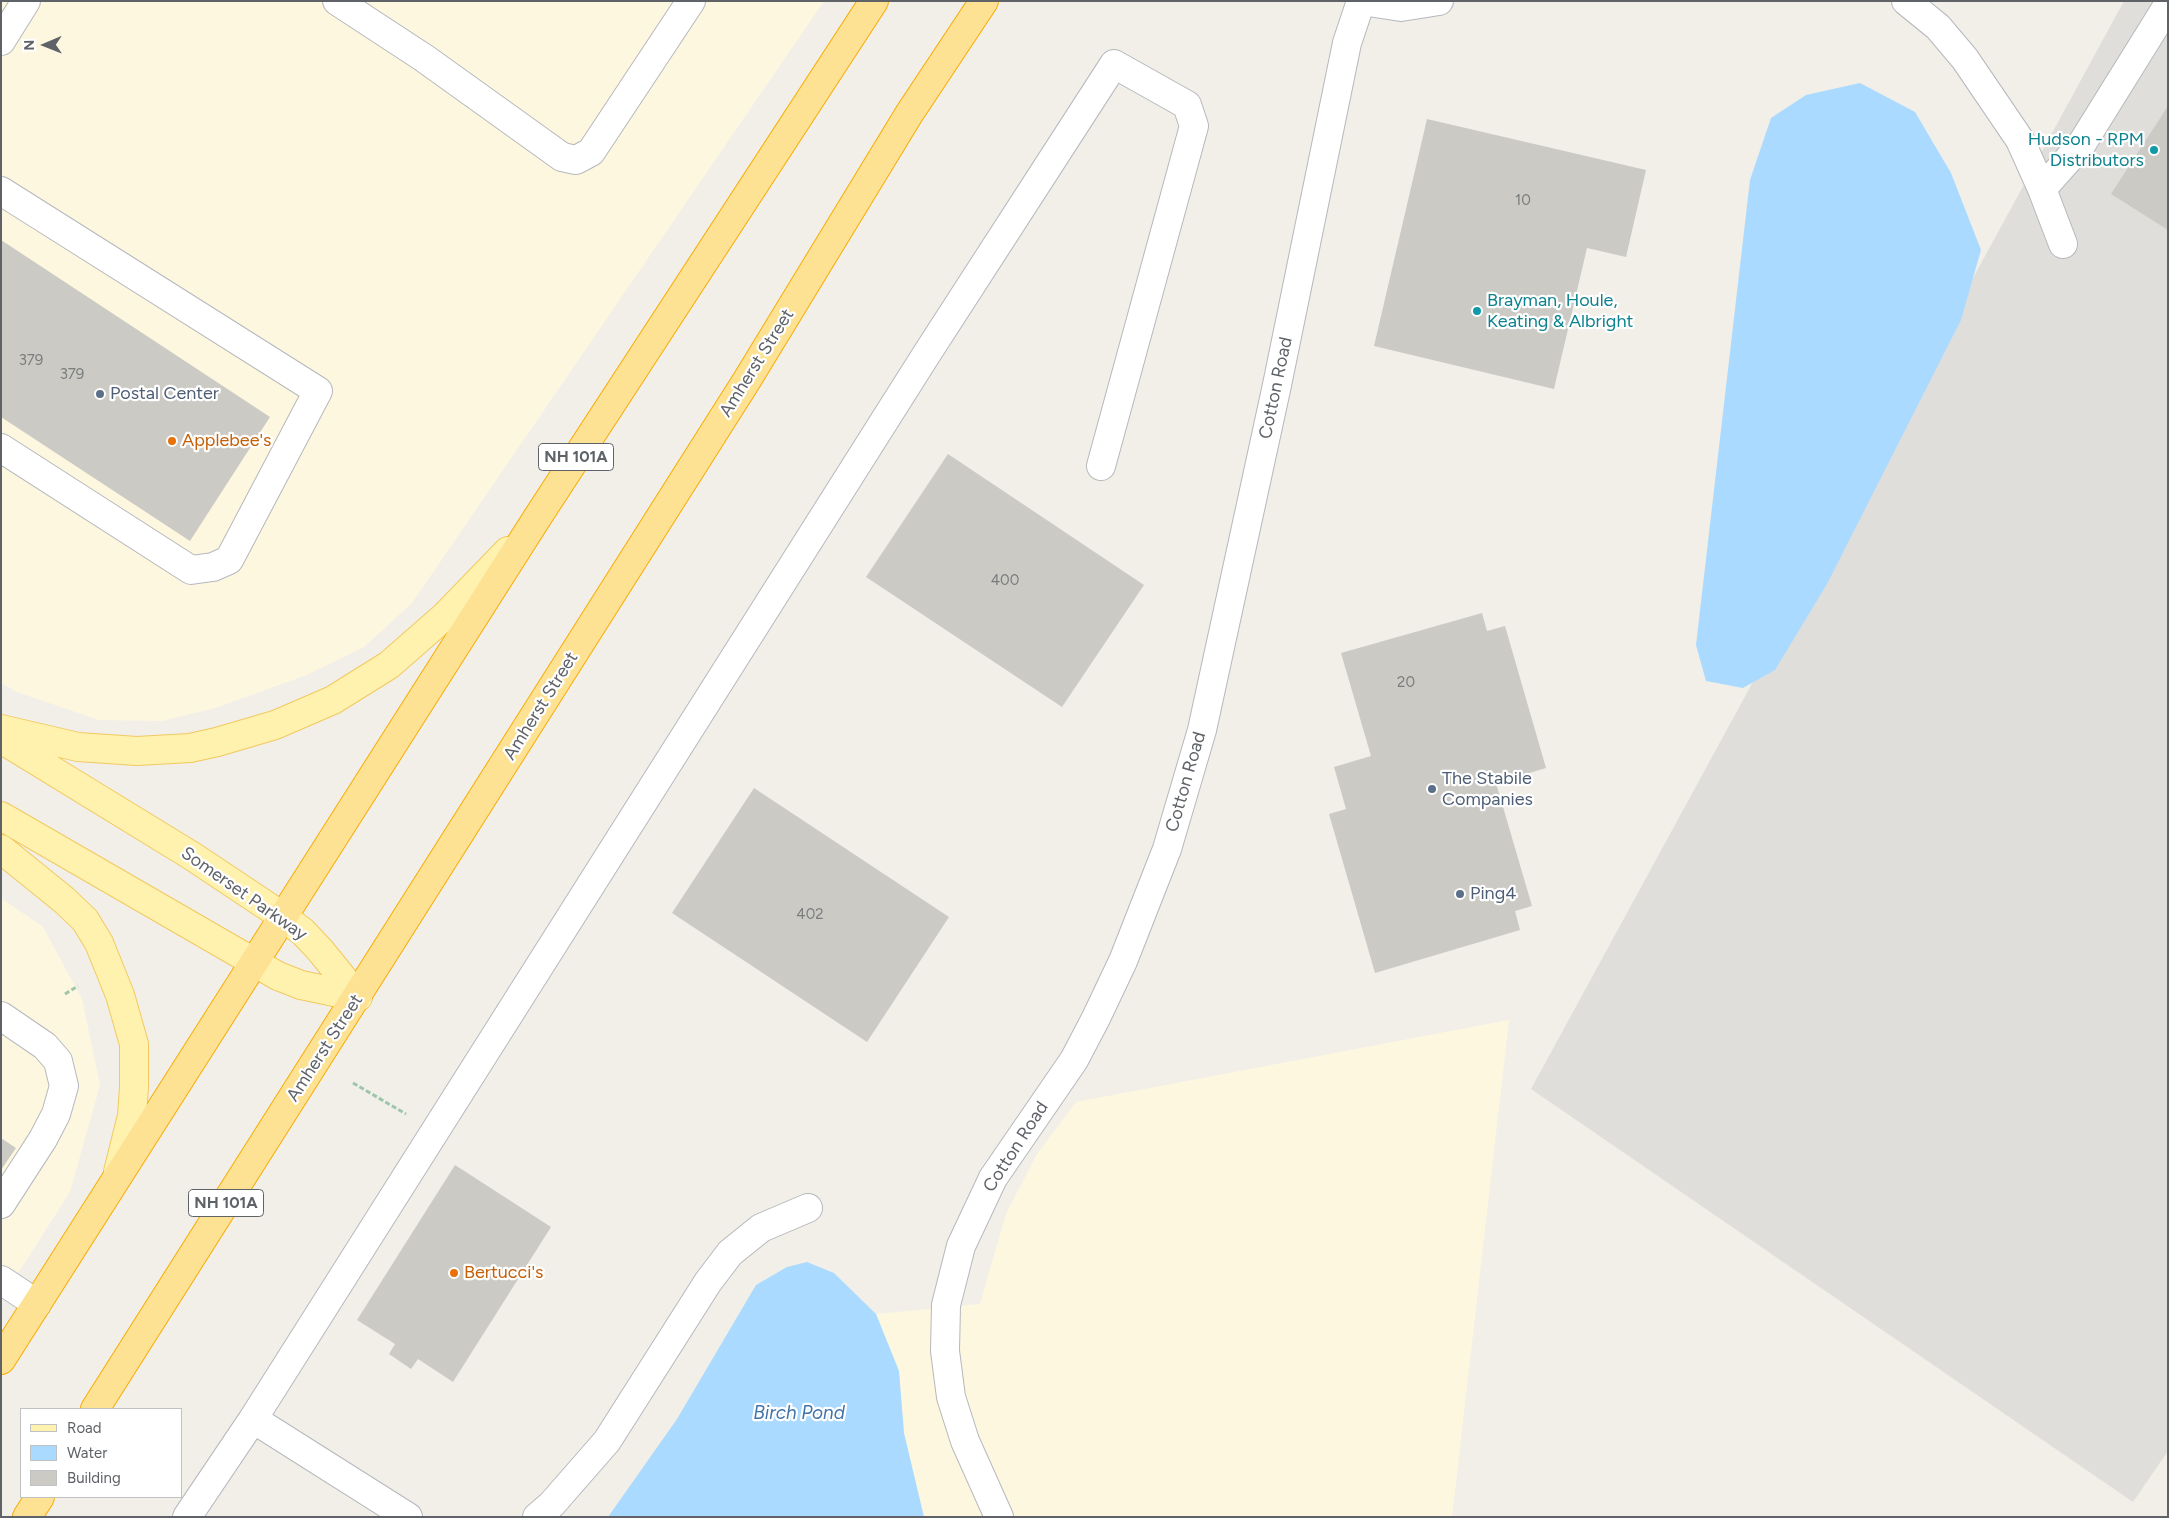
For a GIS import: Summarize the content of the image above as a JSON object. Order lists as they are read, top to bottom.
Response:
{
  "streets": {
    "highway": ["Amherst Street", "NH 101A"],
    "main road": ["Somerset Parkway"],
    "street": ["Cotton Road"]
  },
  "crossings": [
    ["Amherst Street", "Somerset Parkway"],
    ["NH 101A", "Somerset Parkway"]
  ],
  "water": ["Birch Pond"],
  "places": [
    "Hudson - RPM Distributors",
    "Brayman, Houle, Keating & Albright",
    "Postal Center",
    "Applebee's",
    "The Stabile Companies",
    "Ping4",
    "Bertucci's"
  ],
  "house_numbers": [
    "10",
    "379",
    "379",
    "400",
    "20",
    "402"
  ],
  "legend": ["Road", "Water", "Building"],
  "north": "left"
}
